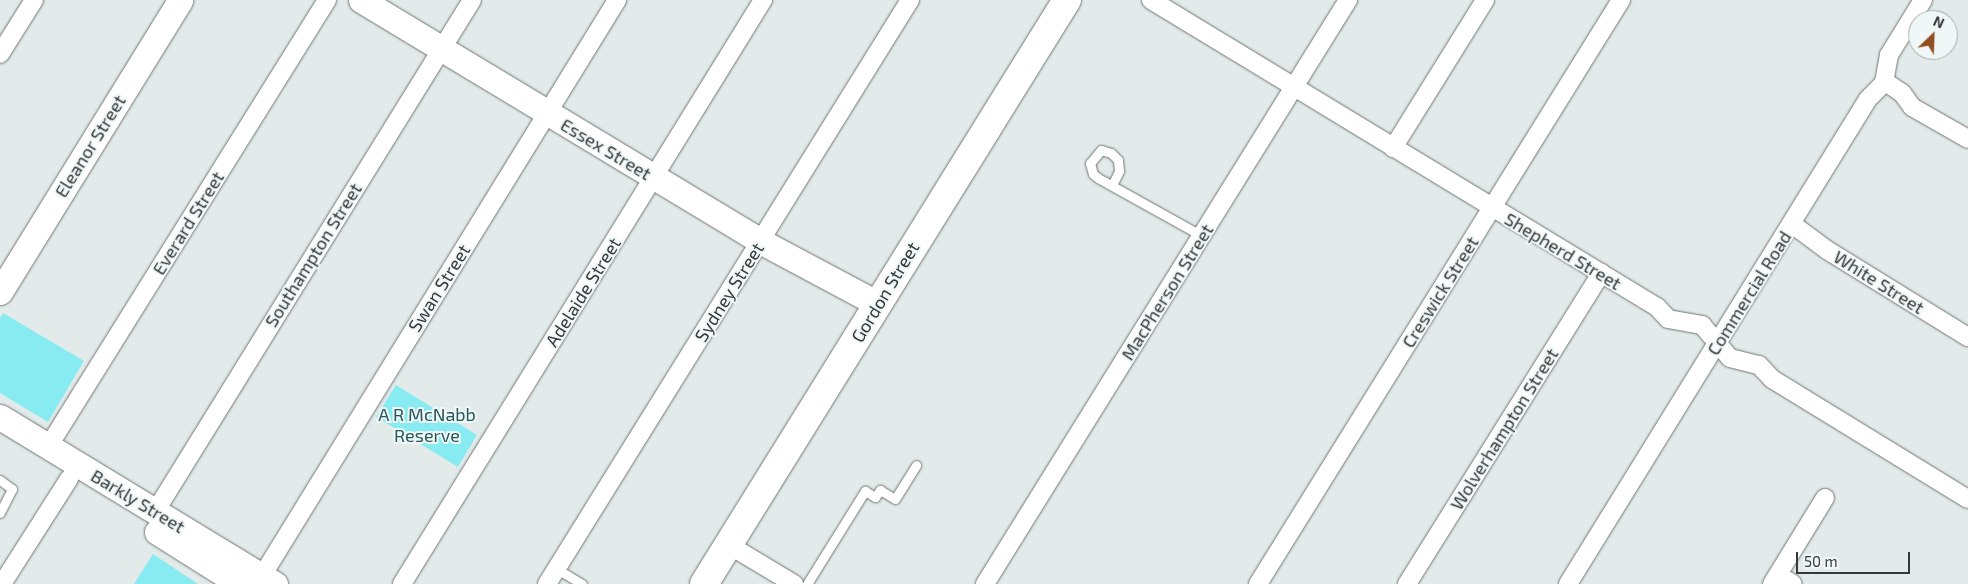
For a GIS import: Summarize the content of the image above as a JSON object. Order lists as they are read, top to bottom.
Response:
{
  "streets": {
    "main road": ["Gordon Street"],
    "street": [
      "Eleanor Street",
      "Essex Street",
      "Everard Street",
      "Shepherd Street",
      "Southampton Street",
      "White Street",
      "Swan Street",
      "Adelaide Street",
      "Sydney Street",
      "MacPherson Street",
      "Creswick Street",
      "Commercial Road",
      "Wolverhampton Street",
      "Barkly Street"
    ]
  },
  "crossings": [
    ["Essex Street", "Southampton Street"],
    ["Essex Street", "Swan Street"],
    ["Essex Street", "Adelaide Street"],
    ["Essex Street", "Sydney Street"],
    ["Essex Street", "Gordon Street"],
    ["Everard Street", "Barkly Street"],
    ["Shepherd Street", "MacPherson Street"],
    ["Shepherd Street", "Creswick Street"],
    ["Shepherd Street", "Commercial Road"],
    ["Shepherd Street", "Wolverhampton Street"],
    ["Southampton Street", "Barkly Street"],
    ["White Street", "Commercial Road"],
    ["Swan Street", "Barkly Street"]
  ],
  "parks": ["A R McNabb Reserve"],
  "scale_bar": "50 m",
  "north": "top right"
}
